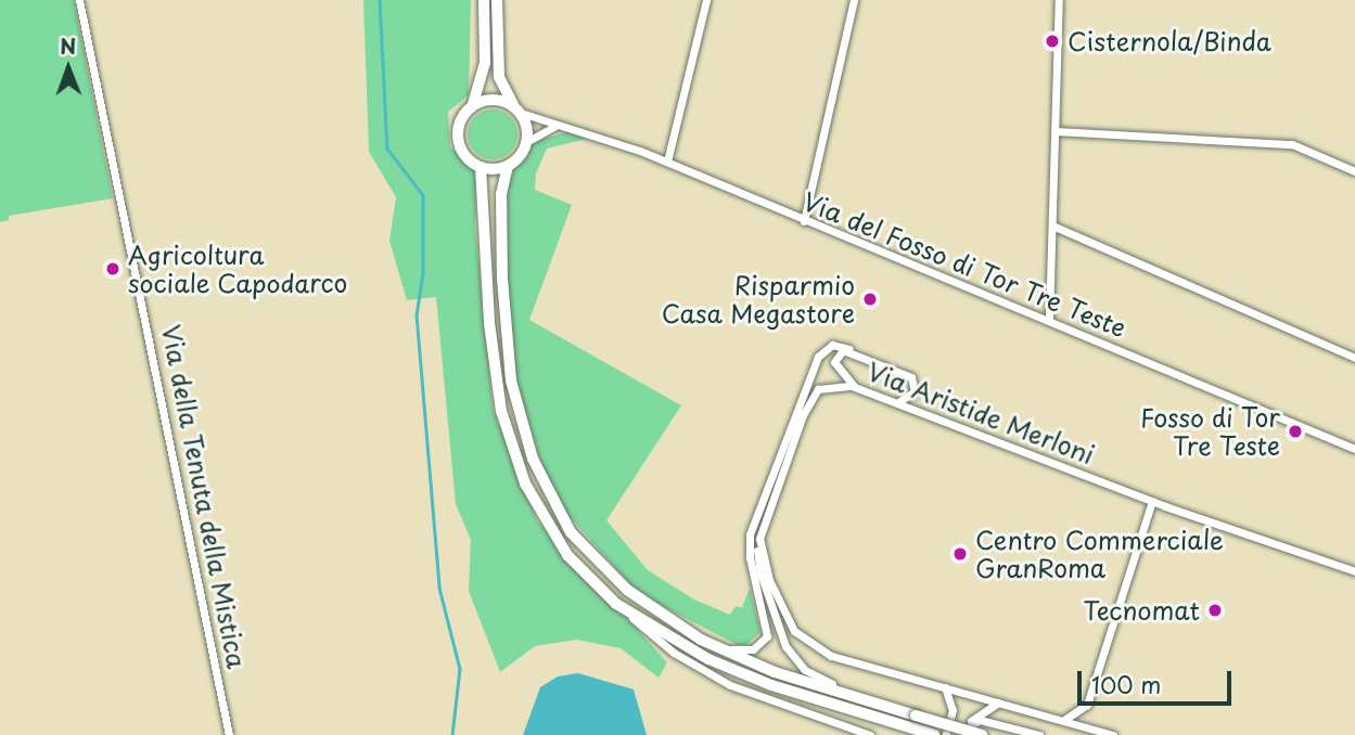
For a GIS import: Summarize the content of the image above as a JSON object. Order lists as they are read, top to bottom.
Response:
{
  "streets": {
    "street": ["Via del Fosso di Tor Tre Teste", "Via Aristide Merloni", "Via della Tenuta della Mistica"]
  },
  "places": [
    "Cisternola/Binda",
    "Agricoltura sociale Capodarco",
    "Risparmio Casa Megastore",
    "Fosso di Tor Tre Teste",
    "Centro Commerciale GranRoma",
    "Tecnomat"
  ],
  "scale_bar": "100 m",
  "north": "top"
}
